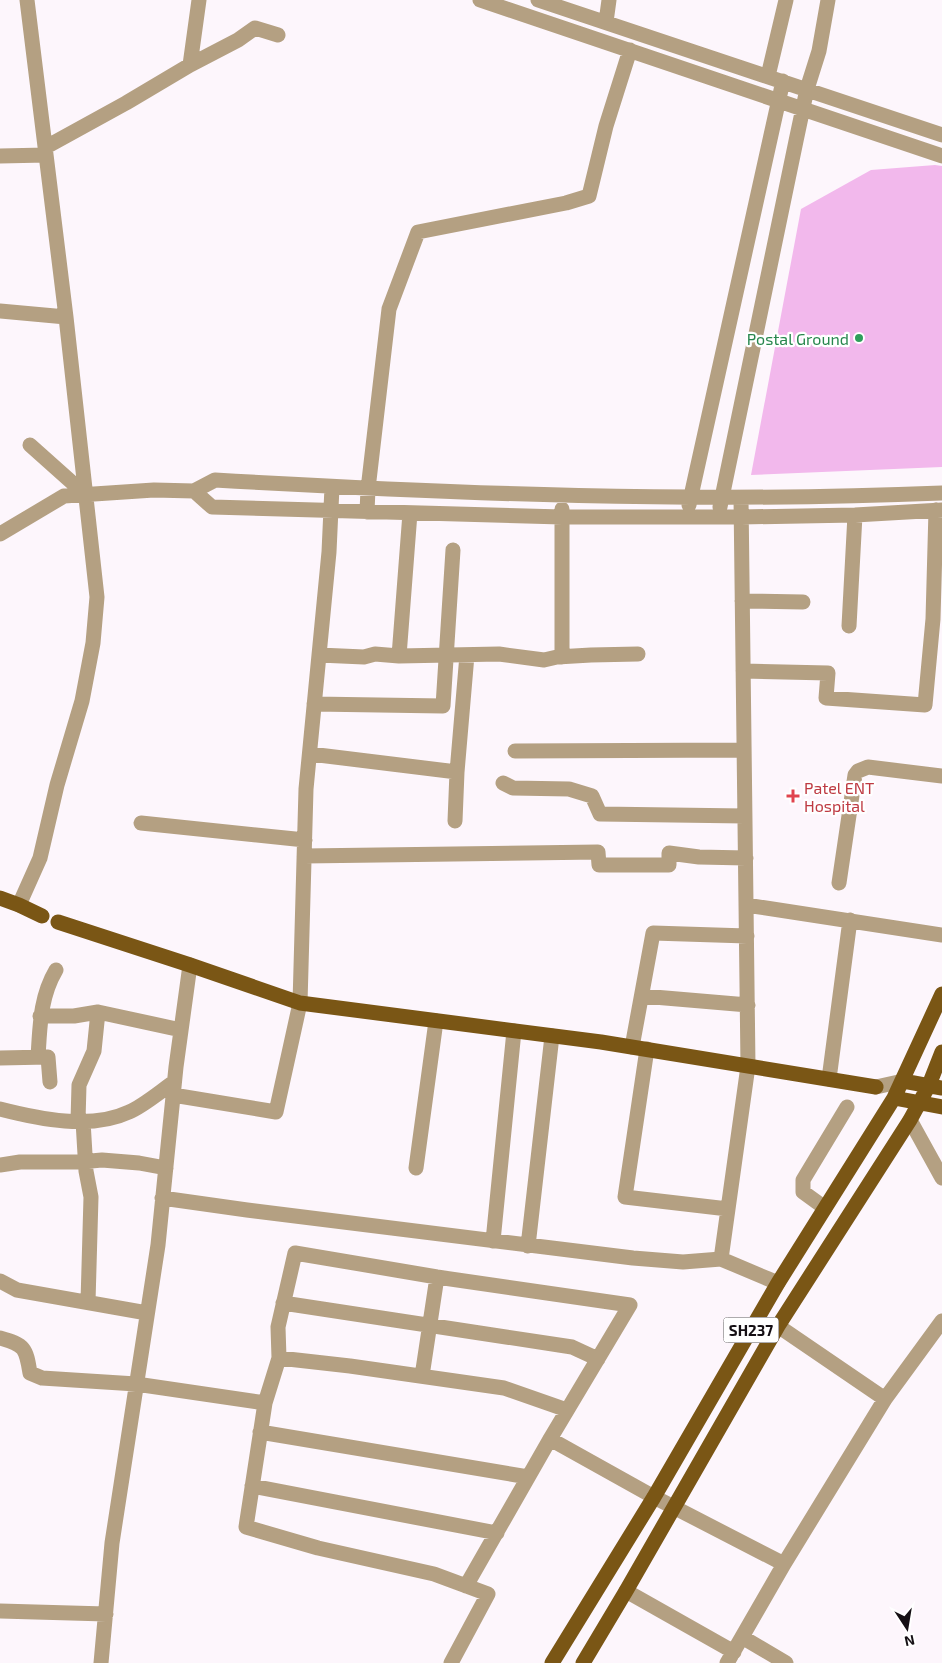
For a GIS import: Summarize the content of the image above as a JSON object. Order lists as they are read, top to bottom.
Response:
{
  "streets": {
    "main road": ["SH237"]
  },
  "places": {
    "other": ["Postal Ground"],
    "health": ["Patel ENT Hospital"]
  },
  "north": "bottom"
}
